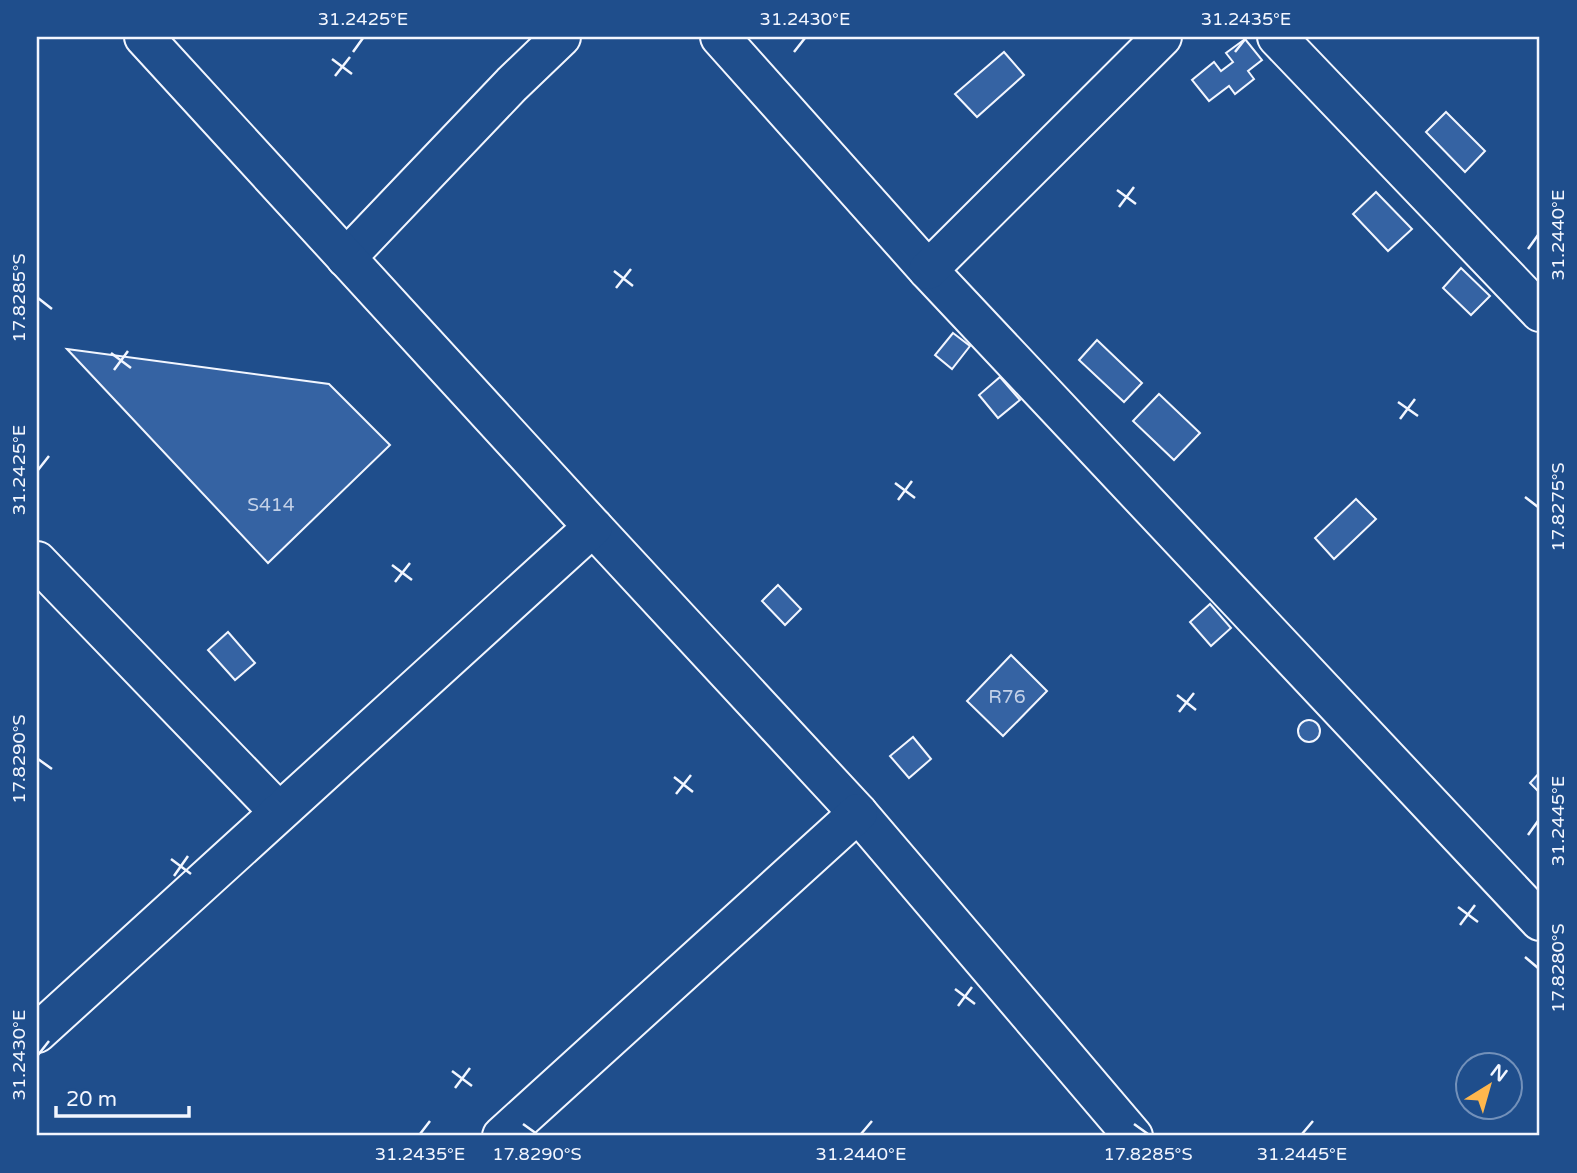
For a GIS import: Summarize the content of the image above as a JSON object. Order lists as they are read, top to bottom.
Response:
{
  "house_numbers": ["S414", "R76"],
  "scale_bar": "20 m",
  "north": "top right",
  "coordinates": [
    "31.2425°E",
    "31.2430°E",
    "31.2435°E",
    "31.2440°E",
    "17.8285°S",
    "17.8275°S",
    "17.8290°S",
    "31.2445°E",
    "17.8280°S"
  ]
}
